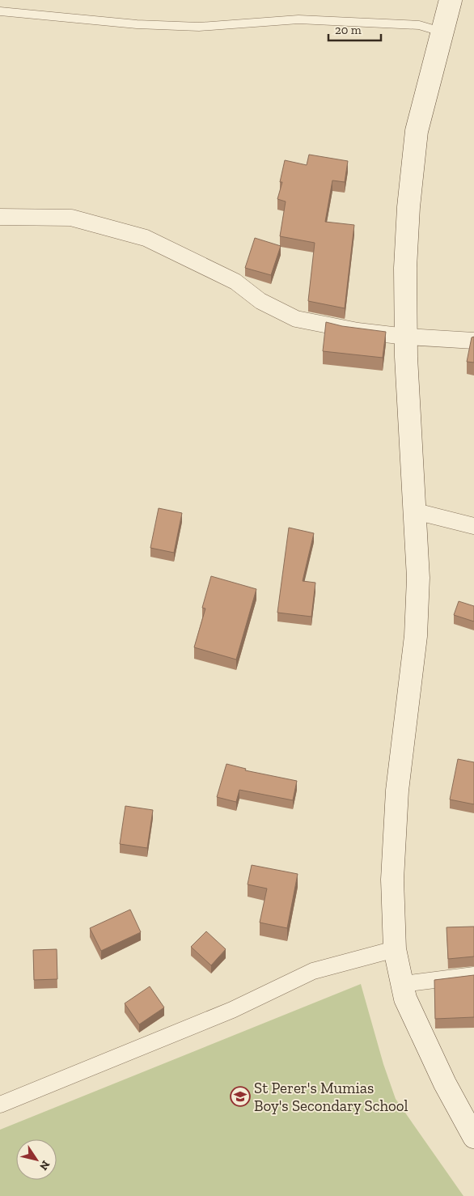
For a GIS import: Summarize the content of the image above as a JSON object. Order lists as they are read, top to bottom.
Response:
{
  "places": {
    "school or university": ["St Perer's Mumias Boy's Secondary School"]
  },
  "scale_bar": "20 m",
  "north": "bottom right"
}
